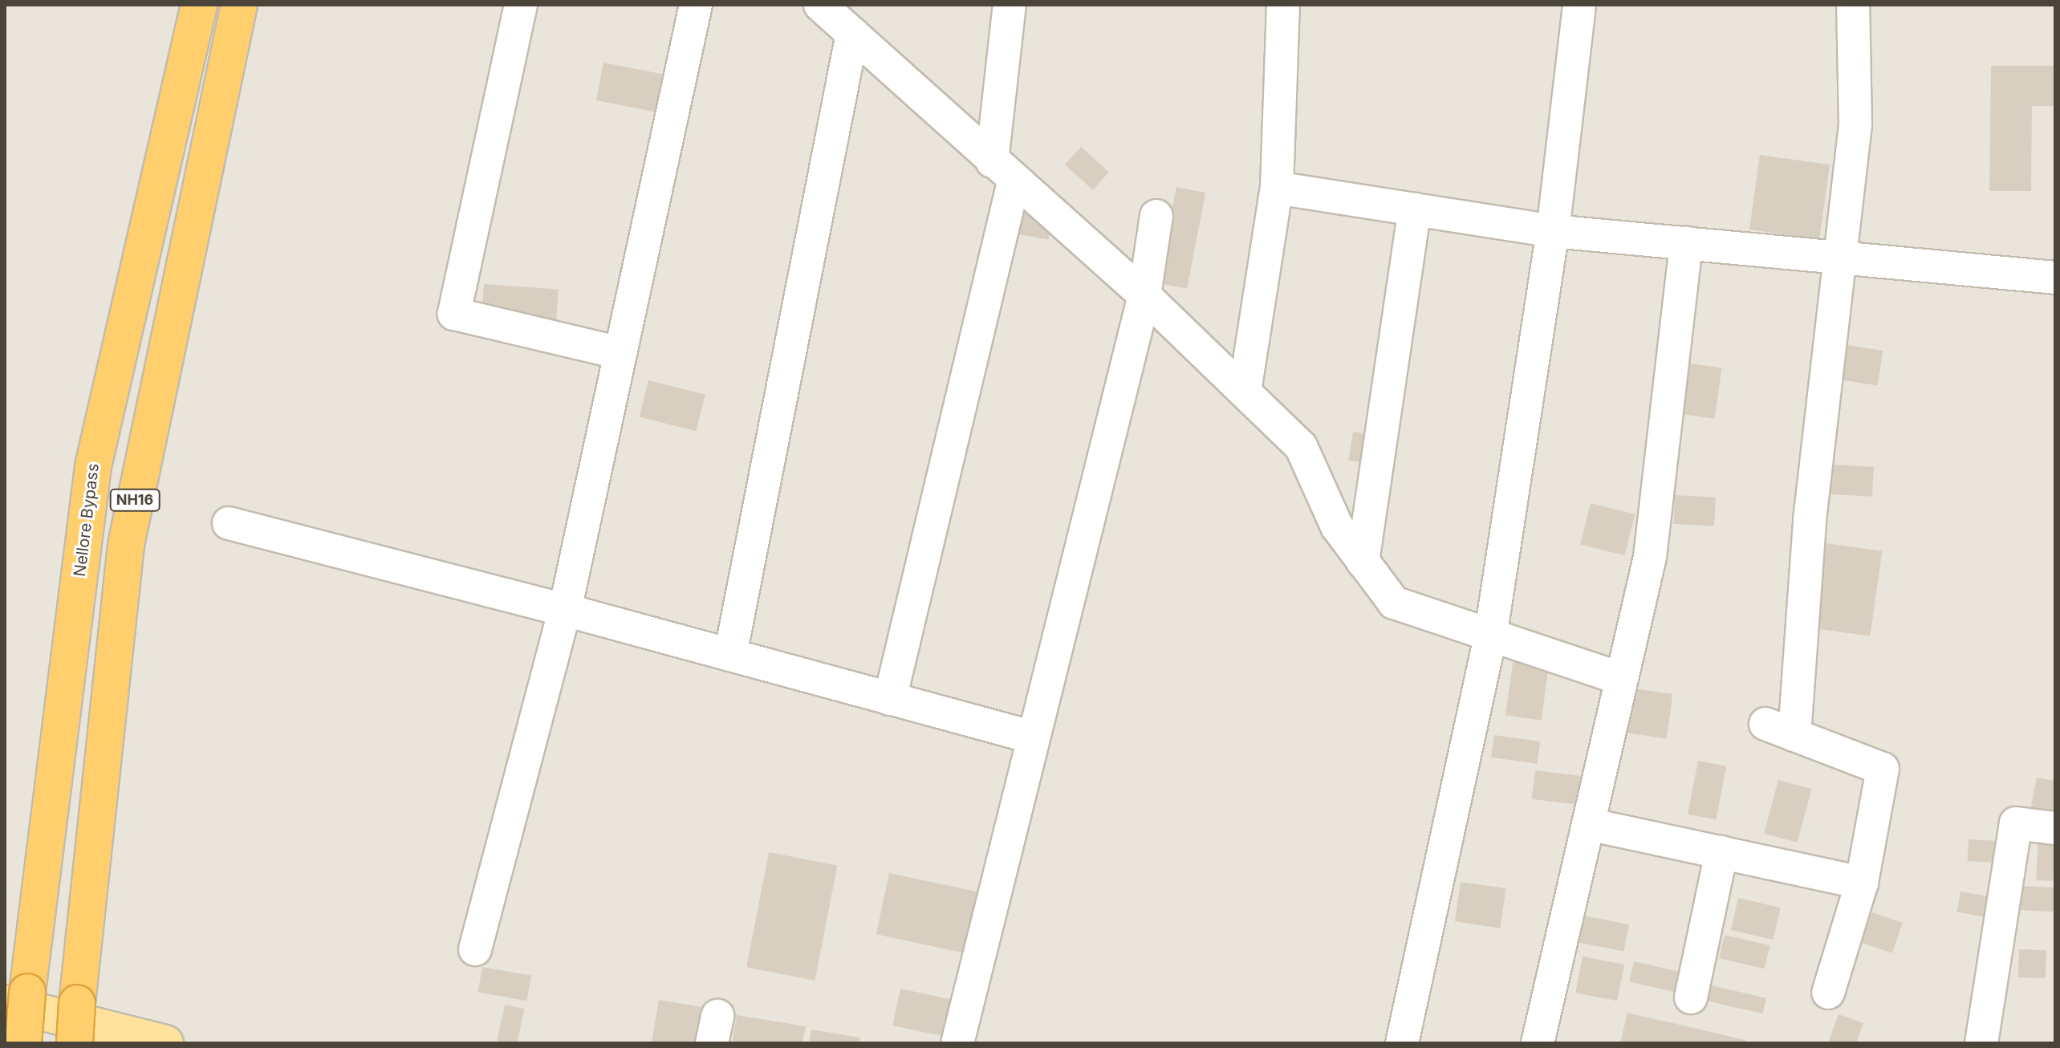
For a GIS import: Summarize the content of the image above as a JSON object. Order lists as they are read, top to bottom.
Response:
{
  "streets": {
    "highway": ["NH16", "Nellore Bypass"]
  }
}
